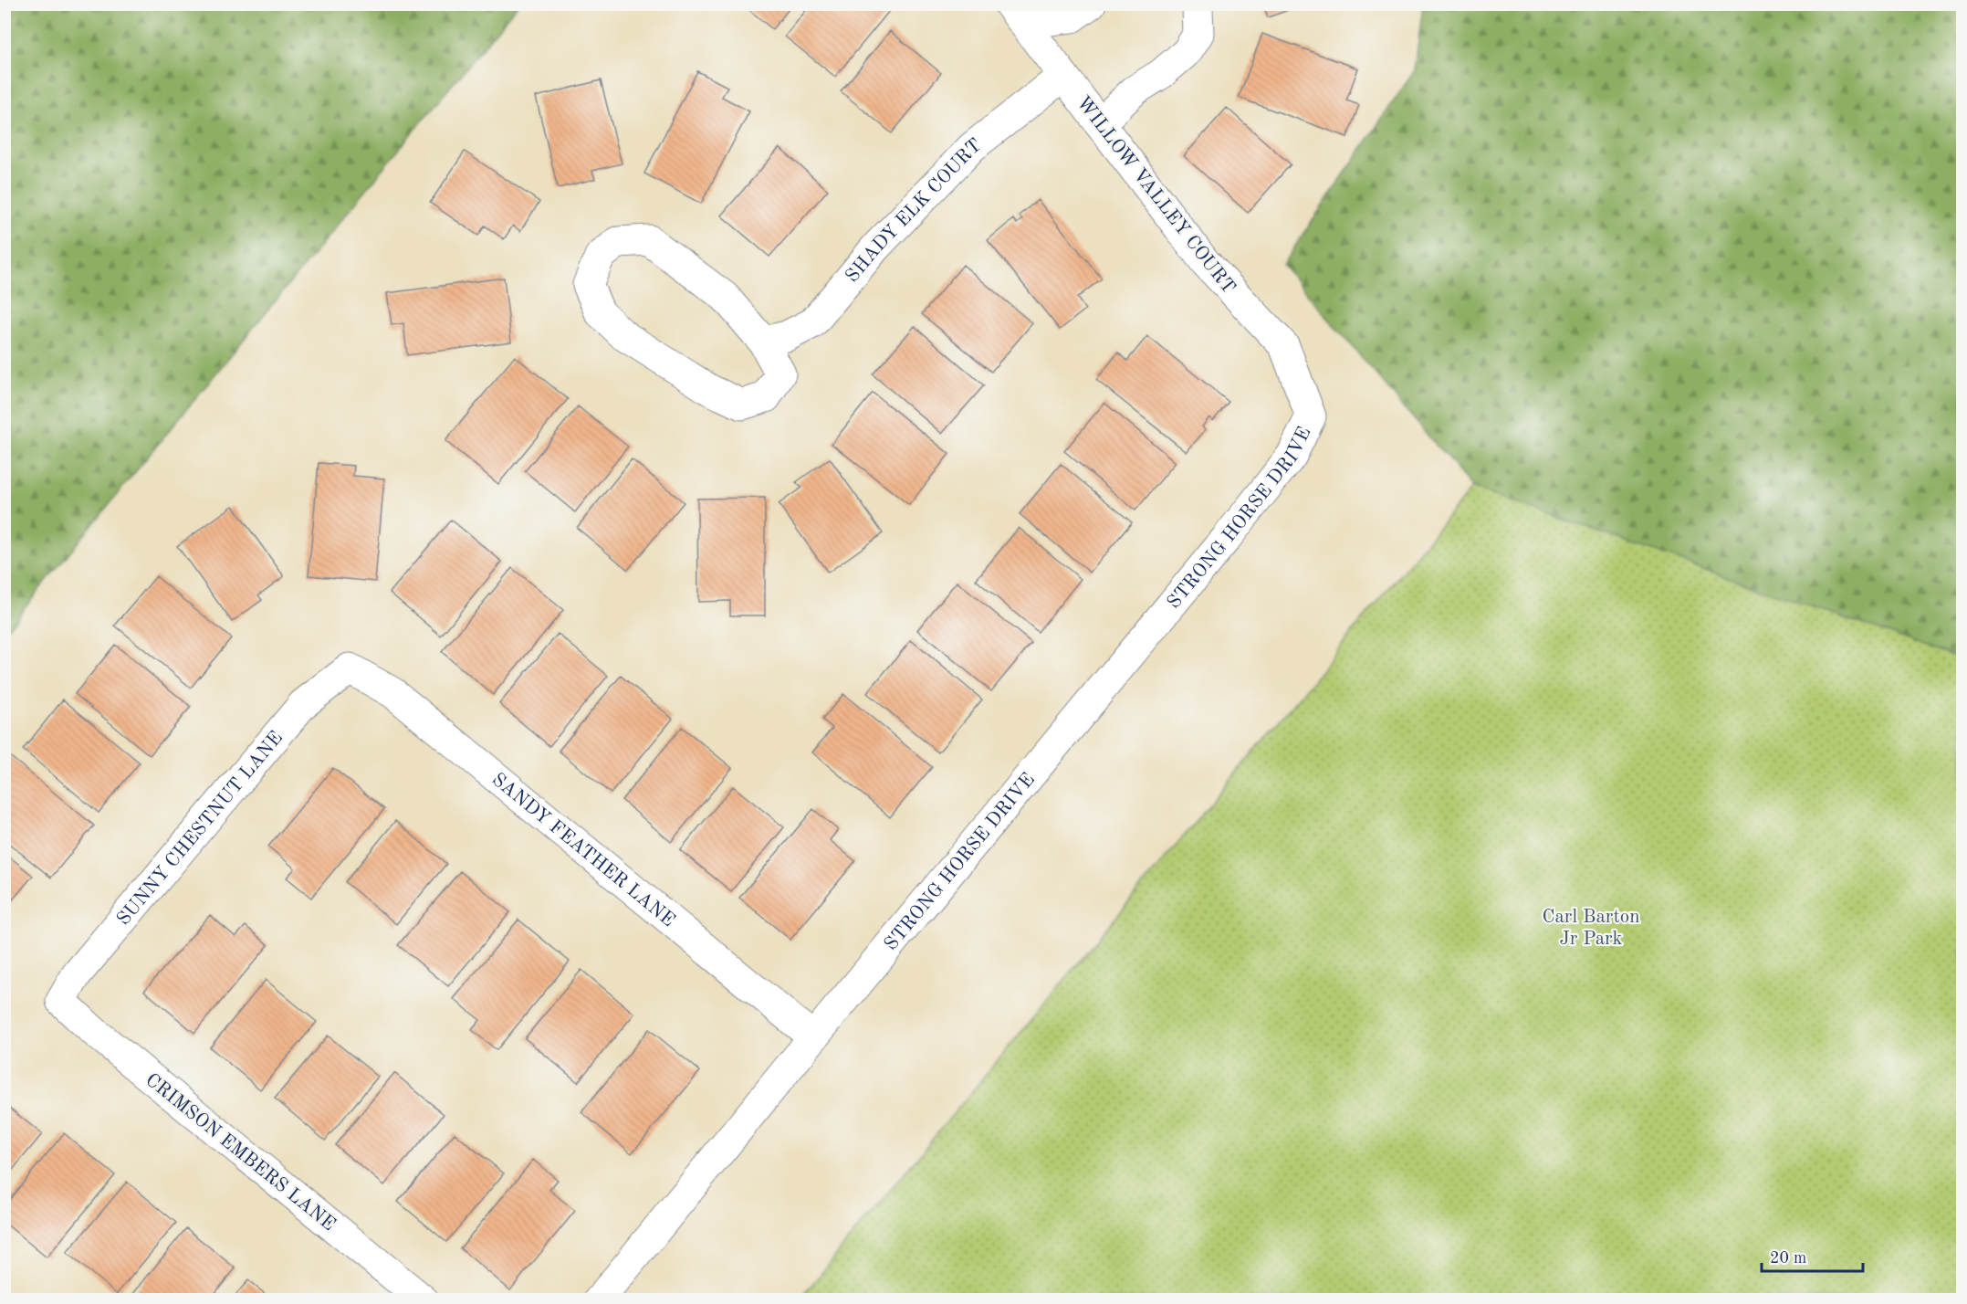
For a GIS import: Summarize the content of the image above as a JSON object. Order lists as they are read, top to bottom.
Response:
{
  "streets": {
    "street": [
      "WILLOW VALLEY COURT",
      "SHADY ELK COURT",
      "STRONG HORSE DRIVE",
      "SUNNY CHESTNUT LANE",
      "SANDY FEATHER LANE",
      "CRIMSON EMBERS LANE"
    ]
  },
  "crossings": [
    ["WILLOW VALLEY COURT", "SHADY ELK COURT"],
    ["WILLOW VALLEY COURT", "STRONG HORSE DRIVE"],
    ["STRONG HORSE DRIVE", "SANDY FEATHER LANE"],
    ["SUNNY CHESTNUT LANE", "SANDY FEATHER LANE"],
    ["SUNNY CHESTNUT LANE", "CRIMSON EMBERS LANE"]
  ],
  "parks": ["Carl Barton Jr Park"],
  "scale_bar": "20 m"
}
